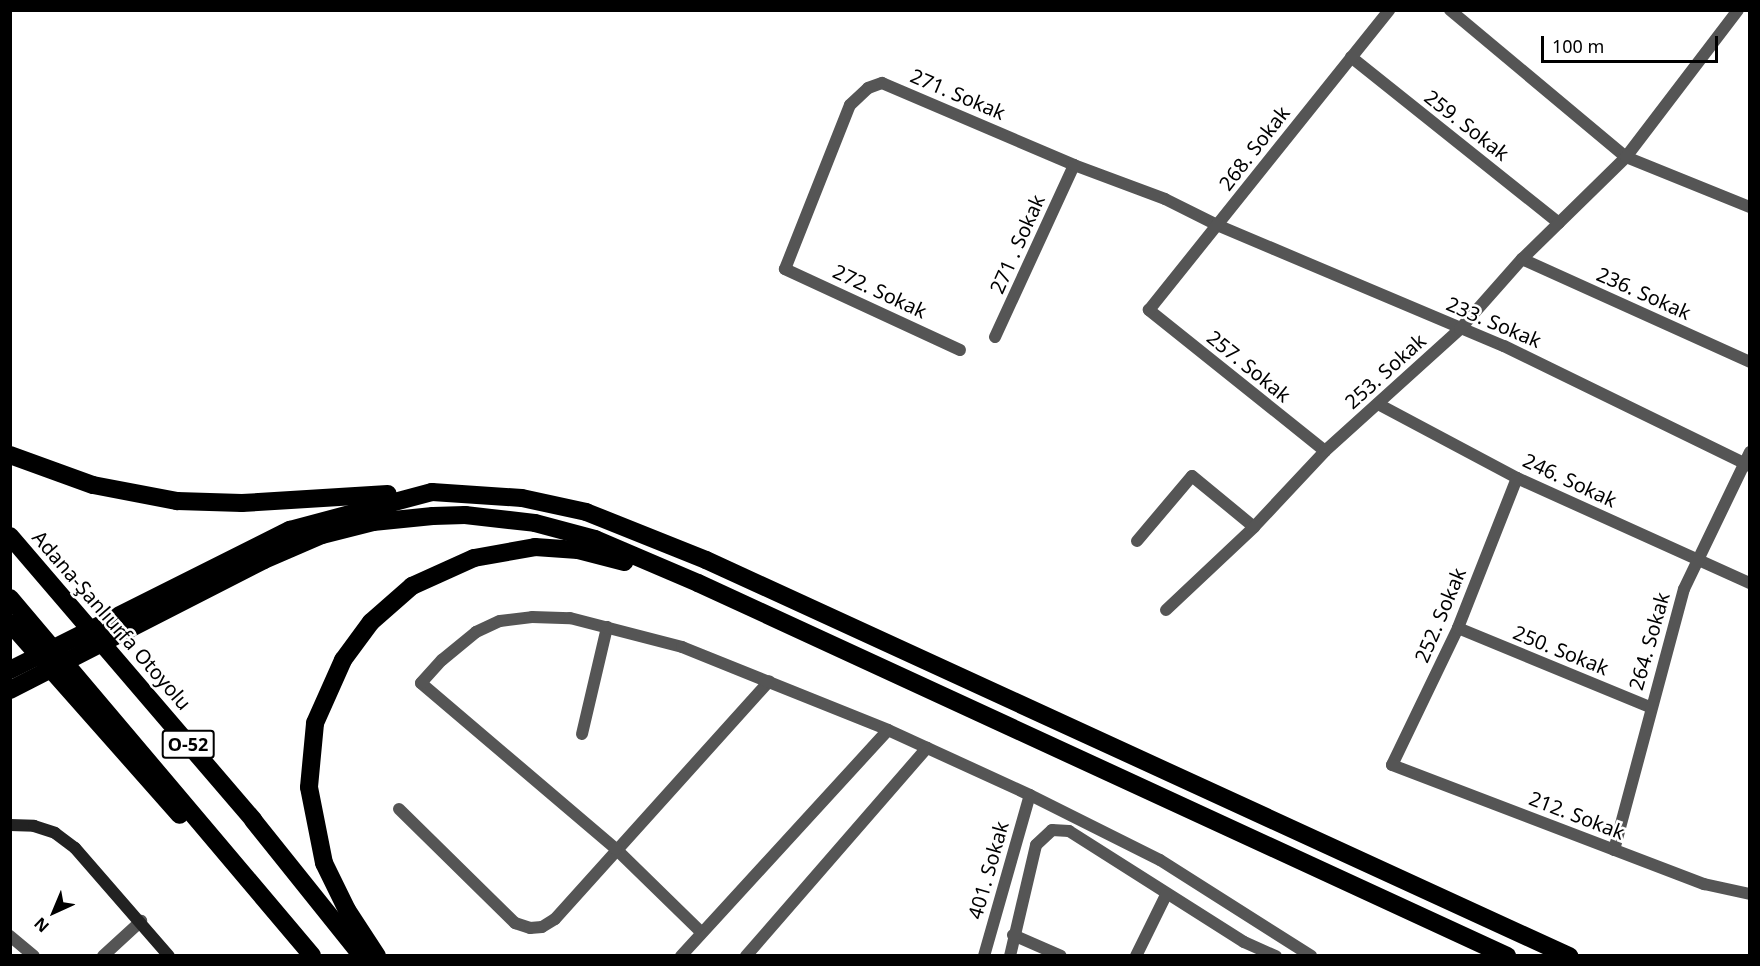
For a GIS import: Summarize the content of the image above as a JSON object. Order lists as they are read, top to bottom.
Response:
{
  "streets": {
    "highway": ["Adana-Şanlıurfa Otoyolu", "O-52"],
    "street": [
      "271. Sokak",
      "259. Sokak",
      "268. Sokak",
      "271 . Sokak",
      "272. Sokak",
      "236. Sokak",
      "233. Sokak",
      "257. Sokak",
      "253. Sokak",
      "246. Sokak",
      "252. Sokak",
      "264. Sokak",
      "250. Sokak",
      "212. Sokak",
      "401. Sokak"
    ]
  },
  "crossings": [
    ["271. Sokak", "268. Sokak"],
    ["271. Sokak", "271 . Sokak"],
    ["271. Sokak", "272. Sokak"],
    ["271. Sokak", "233. Sokak"],
    ["259. Sokak", "268. Sokak"],
    ["259. Sokak", "253. Sokak"],
    ["268. Sokak", "233. Sokak"],
    ["268. Sokak", "257. Sokak"],
    ["236. Sokak", "253. Sokak"],
    ["233. Sokak", "253. Sokak"],
    ["233. Sokak", "264. Sokak"],
    ["257. Sokak", "253. Sokak"],
    ["253. Sokak", "246. Sokak"],
    ["246. Sokak", "252. Sokak"],
    ["246. Sokak", "264. Sokak"],
    ["252. Sokak", "250. Sokak"],
    ["252. Sokak", "212. Sokak"],
    ["264. Sokak", "250. Sokak"],
    ["264. Sokak", "212. Sokak"]
  ],
  "scale_bar": "100 m",
  "north": "bottom left"
}
